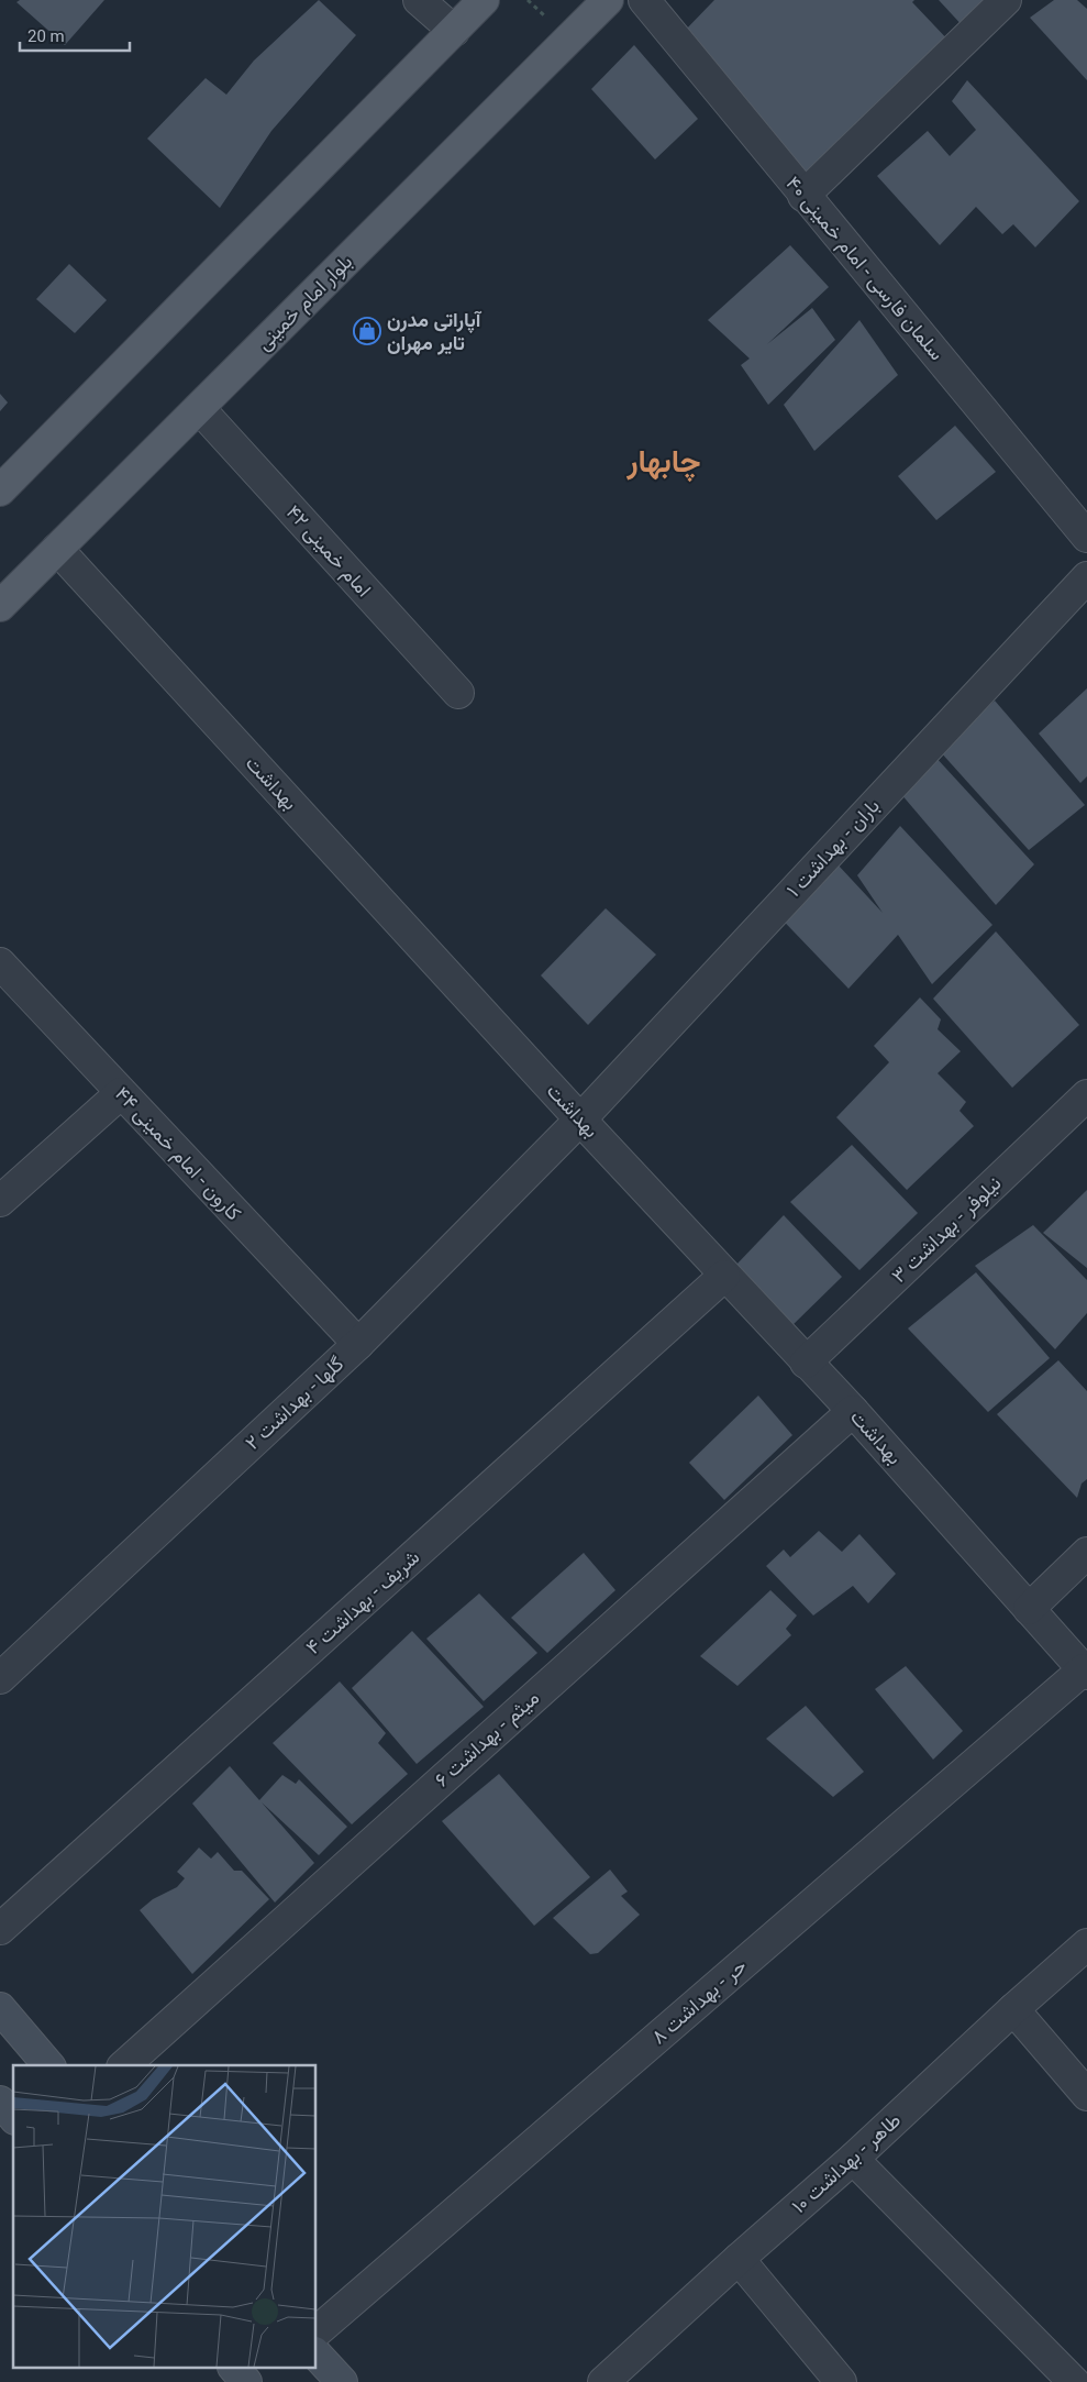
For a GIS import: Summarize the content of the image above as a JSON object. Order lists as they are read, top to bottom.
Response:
{
  "streets": {
    "main road": ["بلوار امام خمینی"],
    "street": [
      "سلمان فارسی - امام خمینی ۴۰",
      "امام خمینی ۴۲",
      "بهداشت",
      "باران - بهداشت ۱",
      "کارون - امام خمینی ۴۴",
      "نیلوفر - بهداشت ۳",
      "گلها - بهداشت ۲",
      "شریف - بهداشت ۴",
      "میثم - بهداشت ۶",
      "حر - بهداشت ۸",
      "طاهر - بهداشت ۱۰"
    ]
  },
  "crossings": [
    ["بلوار امام خمینی", "امام خمینی ۴۲"],
    ["بلوار امام خمینی", "بهداشت"],
    ["بهداشت", "باران - بهداشت ۱"],
    ["بهداشت", "نیلوفر - بهداشت ۳"],
    ["بهداشت", "گلها - بهداشت ۲"],
    ["بهداشت", "شریف - بهداشت ۴"],
    ["بهداشت", "میثم - بهداشت ۶"],
    ["بهداشت", "حر - بهداشت ۸"],
    ["باران - بهداشت ۱", "گلها - بهداشت ۲"],
    ["کارون - امام خمینی ۴۴", "گلها - بهداشت ۲"]
  ],
  "districts": ["چابهار"],
  "places": {
    "shop": ["آپاراتی مدرن تایر مهران"]
  },
  "scale_bar": "20 m"
}
